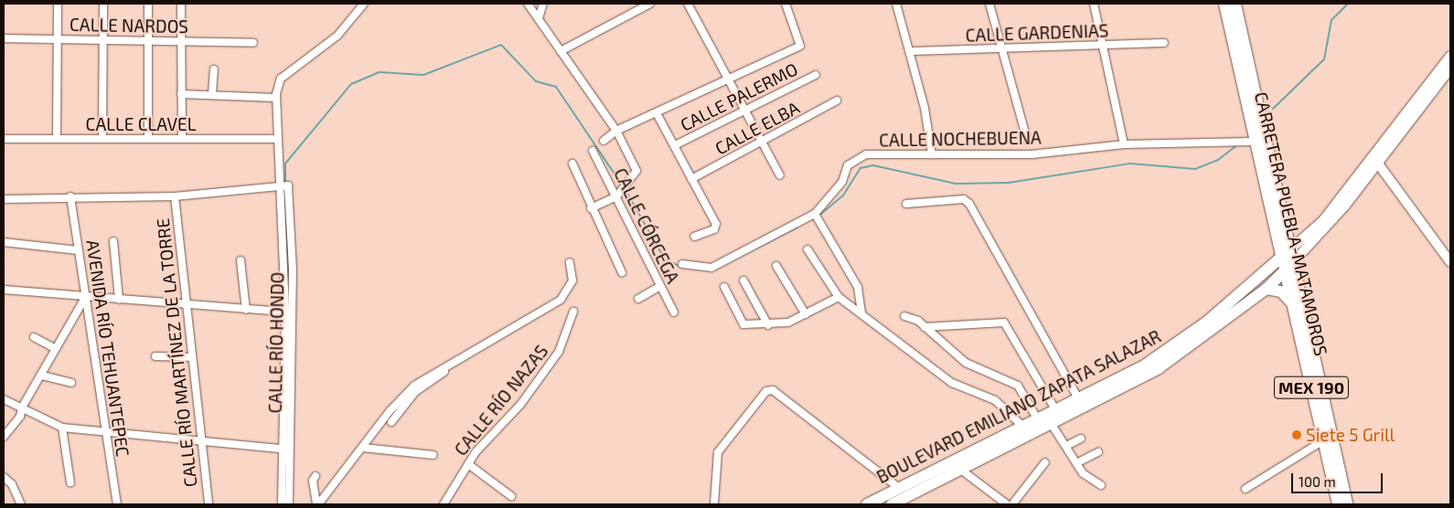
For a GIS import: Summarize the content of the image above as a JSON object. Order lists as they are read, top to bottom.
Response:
{
  "streets": {
    "main road": ["CARRETERA PUEBLA-MATAMOROS", "MEX 190", "BOULEVARD EMILIANO ZAPATA SALAZAR"],
    "street": [
      "CALLE NARDOS",
      "CALLE GARDENIAS",
      "CALLE PALERMO",
      "CALLE CLAVEL",
      "CALLE ELBA",
      "CALLE NOCHEBUENA",
      "CALLE CÓRCEGA",
      "CALLE RÍO HONDO",
      "AVENIDA RÍO TEHUANTEPEC",
      "CALLE RÍO MARTÍNEZ DE LA TORRE",
      "CALLE RÍO NAZAS"
    ]
  },
  "crossings": [
    ["CALLE NOCHEBUENA", "CARRETERA PUEBLA-MATAMOROS"],
    ["CARRETERA PUEBLA-MATAMOROS", "BOULEVARD EMILIANO ZAPATA SALAZAR"]
  ],
  "places": ["Siete 5 Grill"],
  "scale_bar": "100 m"
}
